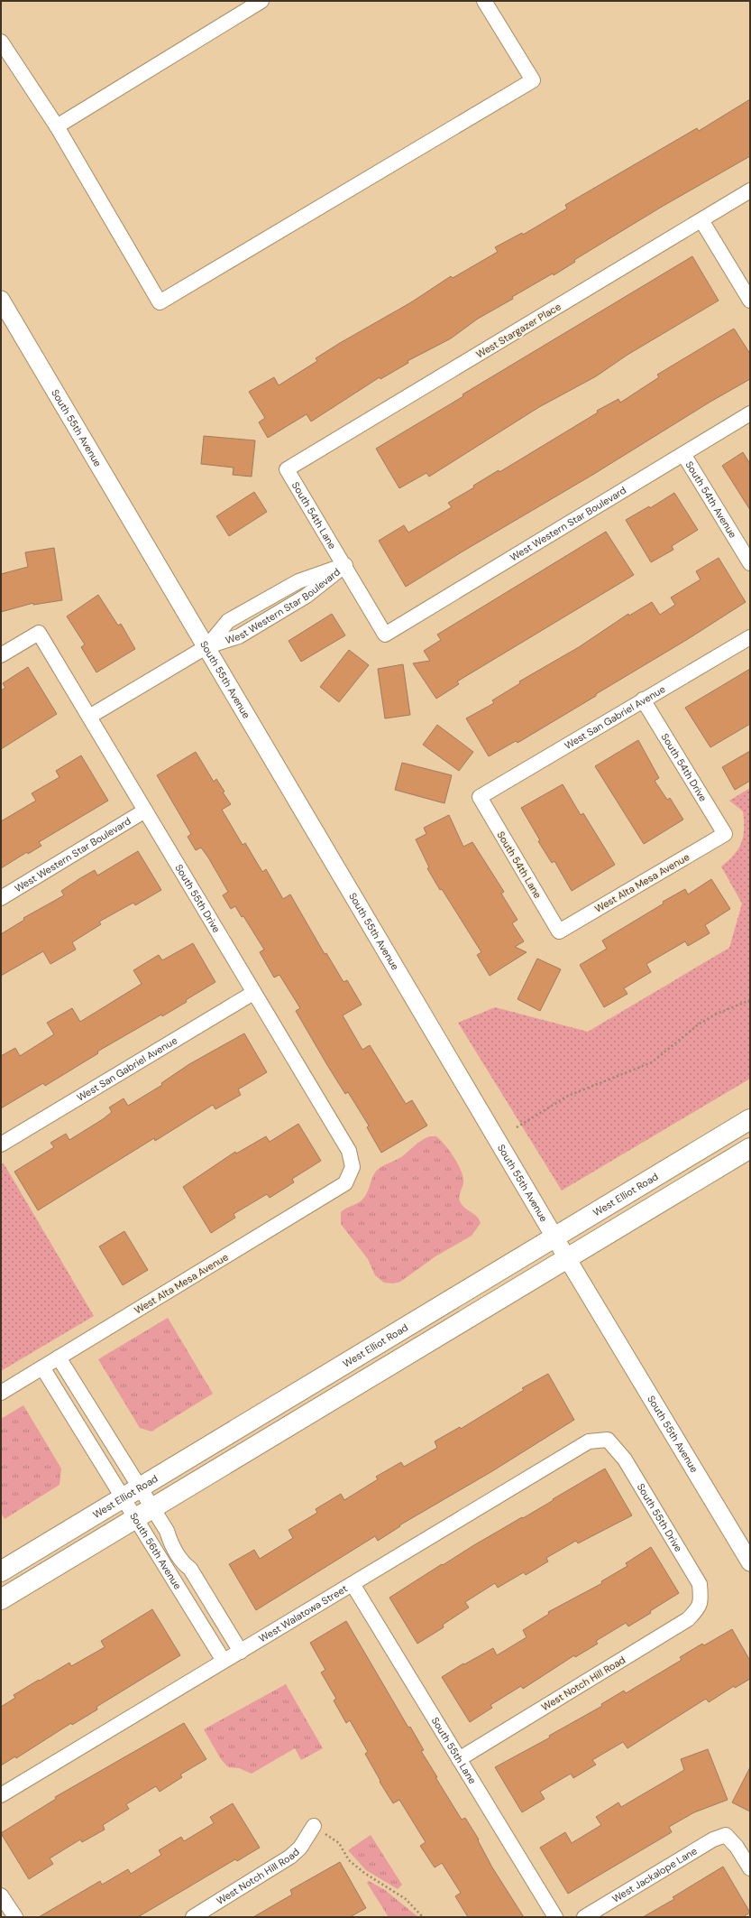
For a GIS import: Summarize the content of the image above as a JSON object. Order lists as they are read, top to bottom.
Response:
{
  "streets": {
    "main road": ["West Elliot Road"],
    "street": [
      "West Stargazer Place",
      "South 55th Avenue",
      "South 54th Avenue",
      "South 54th Lane",
      "West Western Star Boulevard",
      "West San Gabriel Avenue",
      "South 54th Drive",
      "West Alta Mesa Avenue",
      "South 55th Drive",
      "South 56th Avenue",
      "West Walatowa Street",
      "West Notch Hill Road",
      "South 55th Lane",
      "West Jackalope Lane"
    ]
  },
  "crossings": [
    ["West Stargazer Place", "South 54th Lane"],
    ["South 55th Avenue", "West Western Star Boulevard"],
    ["South 55th Avenue", "West Elliot Road"],
    ["South 54th Avenue", "West Western Star Boulevard"],
    ["South 54th Lane", "West Western Star Boulevard"],
    ["South 54th Lane", "West San Gabriel Avenue"],
    ["South 54th Lane", "West Alta Mesa Avenue"],
    ["West Western Star Boulevard", "South 55th Drive"],
    ["West San Gabriel Avenue", "South 54th Drive"],
    ["West San Gabriel Avenue", "South 55th Drive"],
    ["South 54th Drive", "West Alta Mesa Avenue"],
    ["West Alta Mesa Avenue", "South 55th Drive"],
    ["West Alta Mesa Avenue", "South 56th Avenue"],
    ["South 55th Drive", "West Walatowa Street"],
    ["South 55th Drive", "West Notch Hill Road"],
    ["West Elliot Road", "South 56th Avenue"],
    ["South 56th Avenue", "West Walatowa Street"],
    ["West Walatowa Street", "South 55th Lane"],
    ["West Notch Hill Road", "South 55th Lane"]
  ]
}
